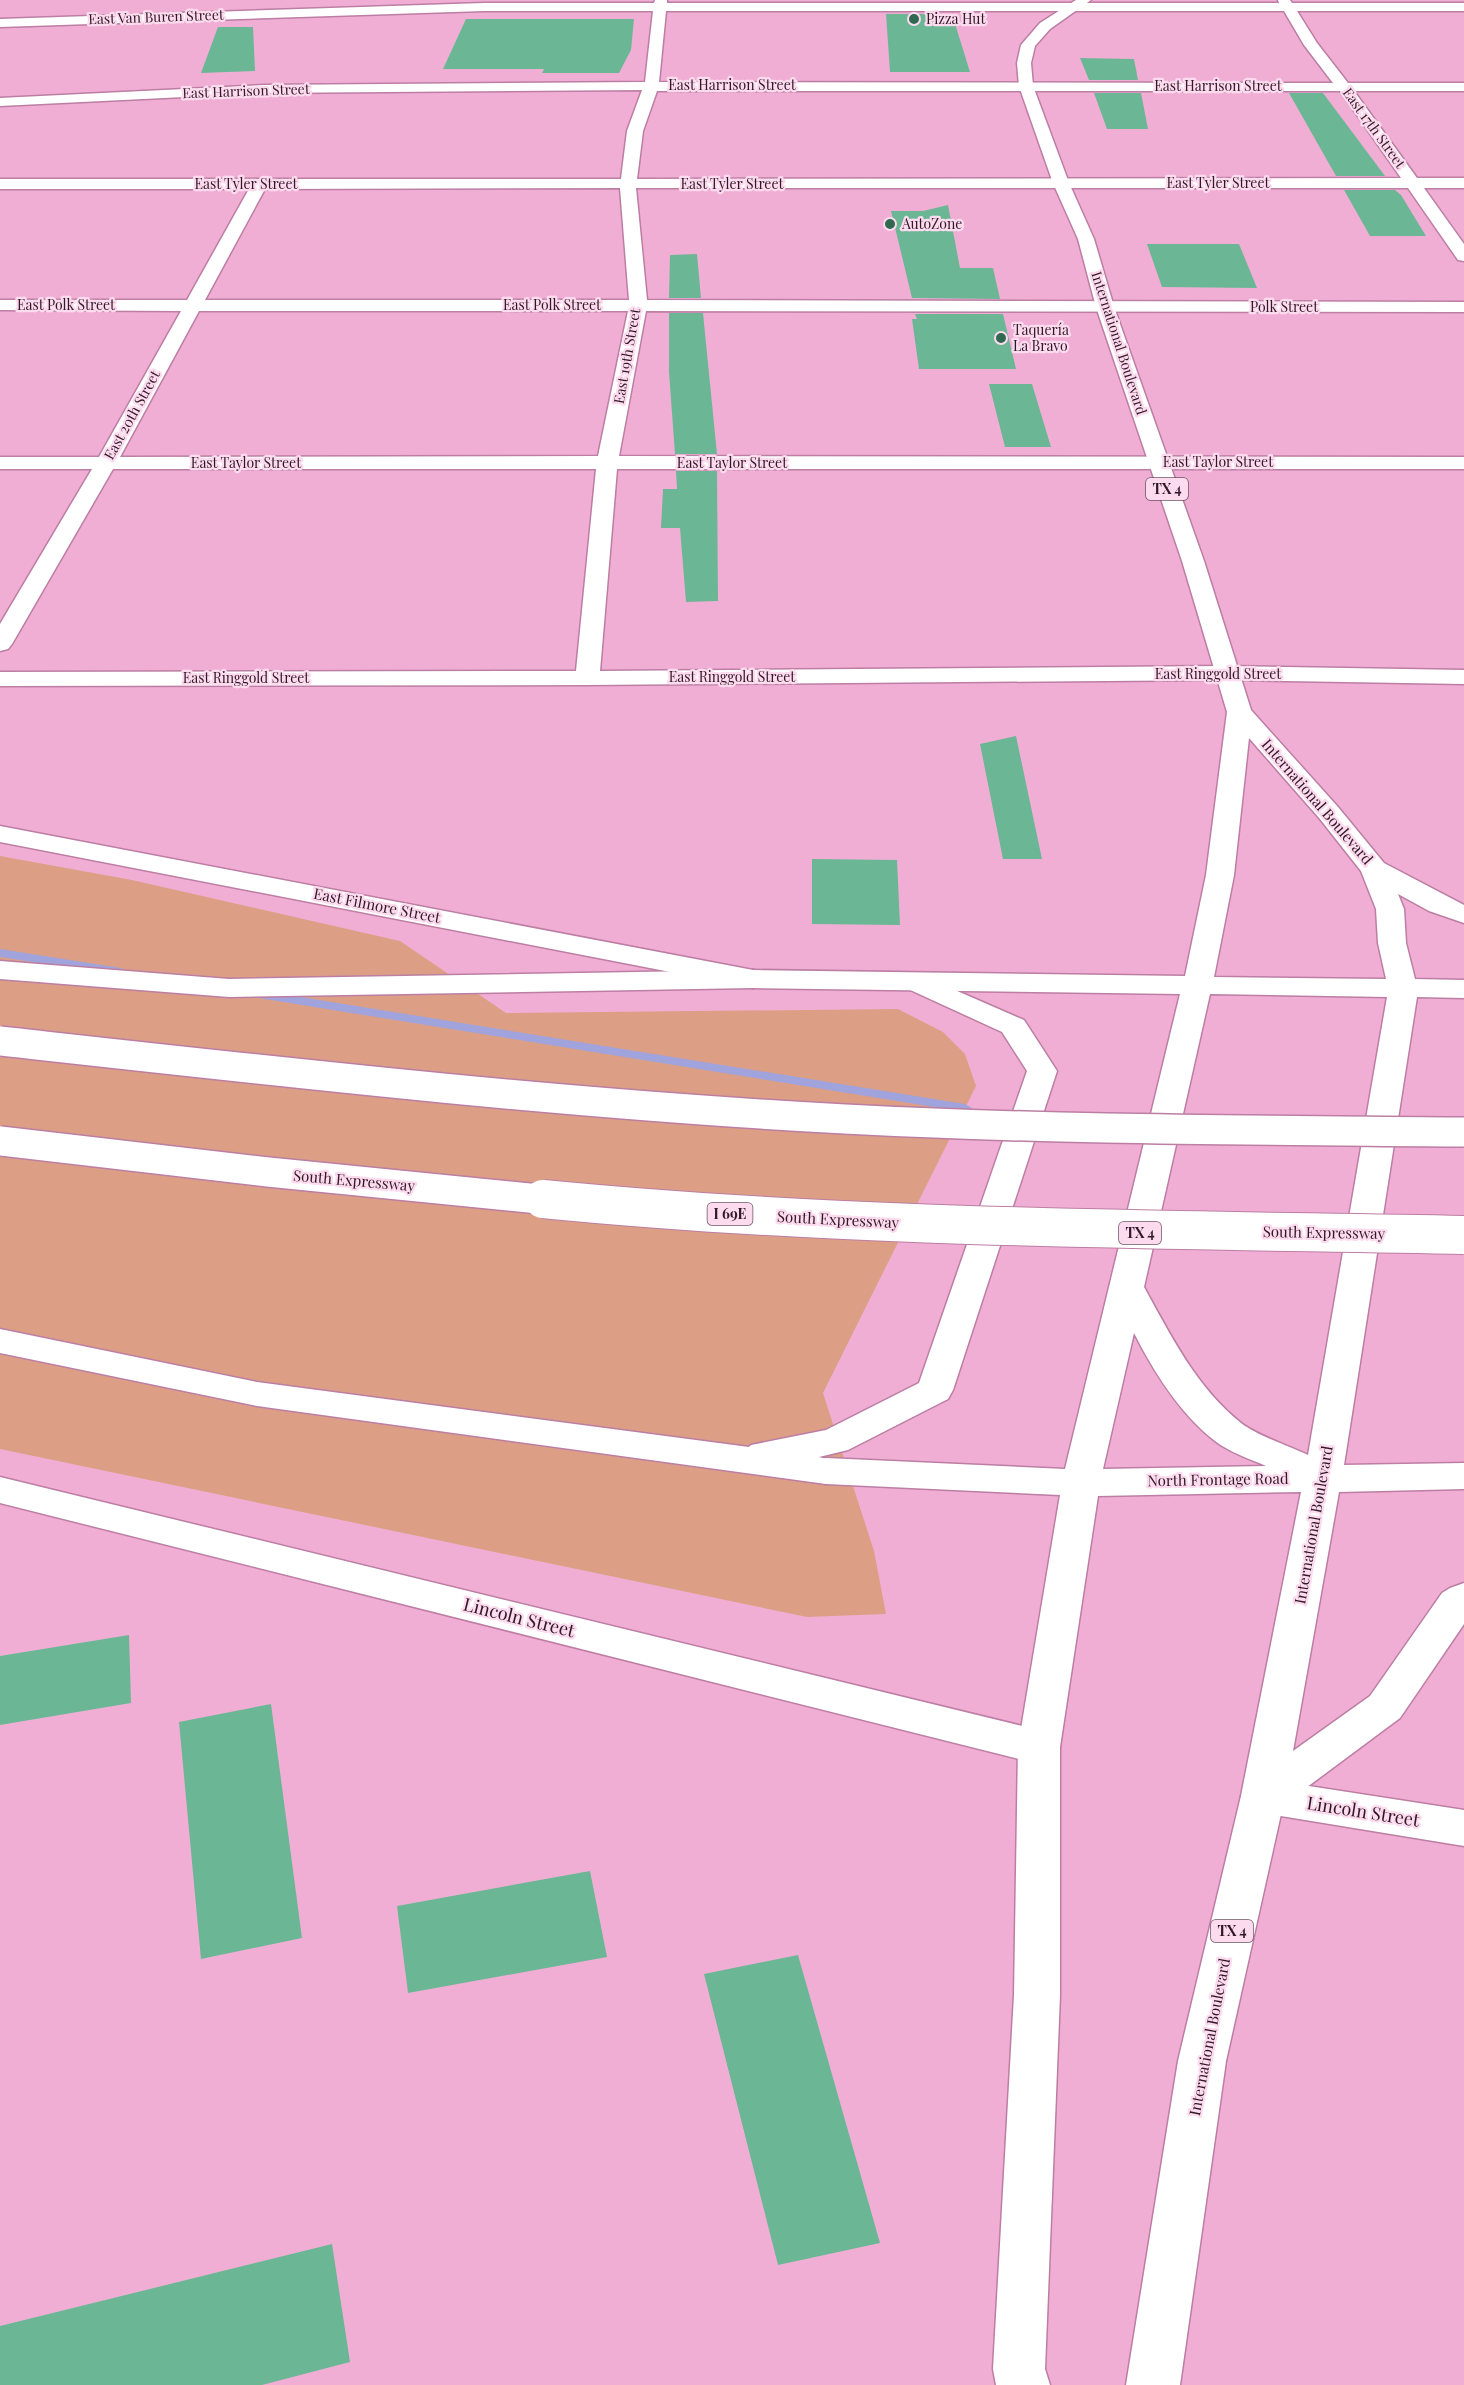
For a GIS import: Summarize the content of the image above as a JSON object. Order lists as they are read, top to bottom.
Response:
{
  "streets": {
    "main road": [
      "East Van Buren Street",
      "East Harrison Street",
      "East 17th Street",
      "East Tyler Street",
      "East Polk Street",
      "Polk Street",
      "International Boulevard",
      "East 19th Street",
      "East 20th Street",
      "East Taylor Street",
      "TX 4",
      "East Ringgold Street",
      "East Filmore Street",
      "South Expressway",
      "I 69E",
      "North Frontage Road",
      "Lincoln Street"
    ]
  },
  "crossings": [
    ["East Van Buren Street", "East 17th Street"],
    ["East Van Buren Street", "International Boulevard"],
    ["East Van Buren Street", "East 19th Street"],
    ["East Harrison Street", "East 17th Street"],
    ["East Harrison Street", "International Boulevard"],
    ["East Harrison Street", "East 19th Street"],
    ["East 17th Street", "East Tyler Street"],
    ["East Tyler Street", "International Boulevard"],
    ["East Tyler Street", "East 19th Street"],
    ["East Tyler Street", "East 20th Street"],
    ["East Polk Street", "Polk Street"],
    ["East Polk Street", "International Boulevard"],
    ["East Polk Street", "East 19th Street"],
    ["East Polk Street", "East 20th Street"],
    ["Polk Street", "International Boulevard"],
    ["International Boulevard", "East Taylor Street"],
    ["International Boulevard", "East Ringgold Street"],
    ["International Boulevard", "North Frontage Road"],
    ["International Boulevard", "Lincoln Street"],
    ["East 19th Street", "East Taylor Street"],
    ["East 19th Street", "East Ringgold Street"],
    ["East 20th Street", "East Taylor Street"]
  ],
  "places": ["Pizza Hut", "AutoZone", "Taquería La Bravo"]
}
